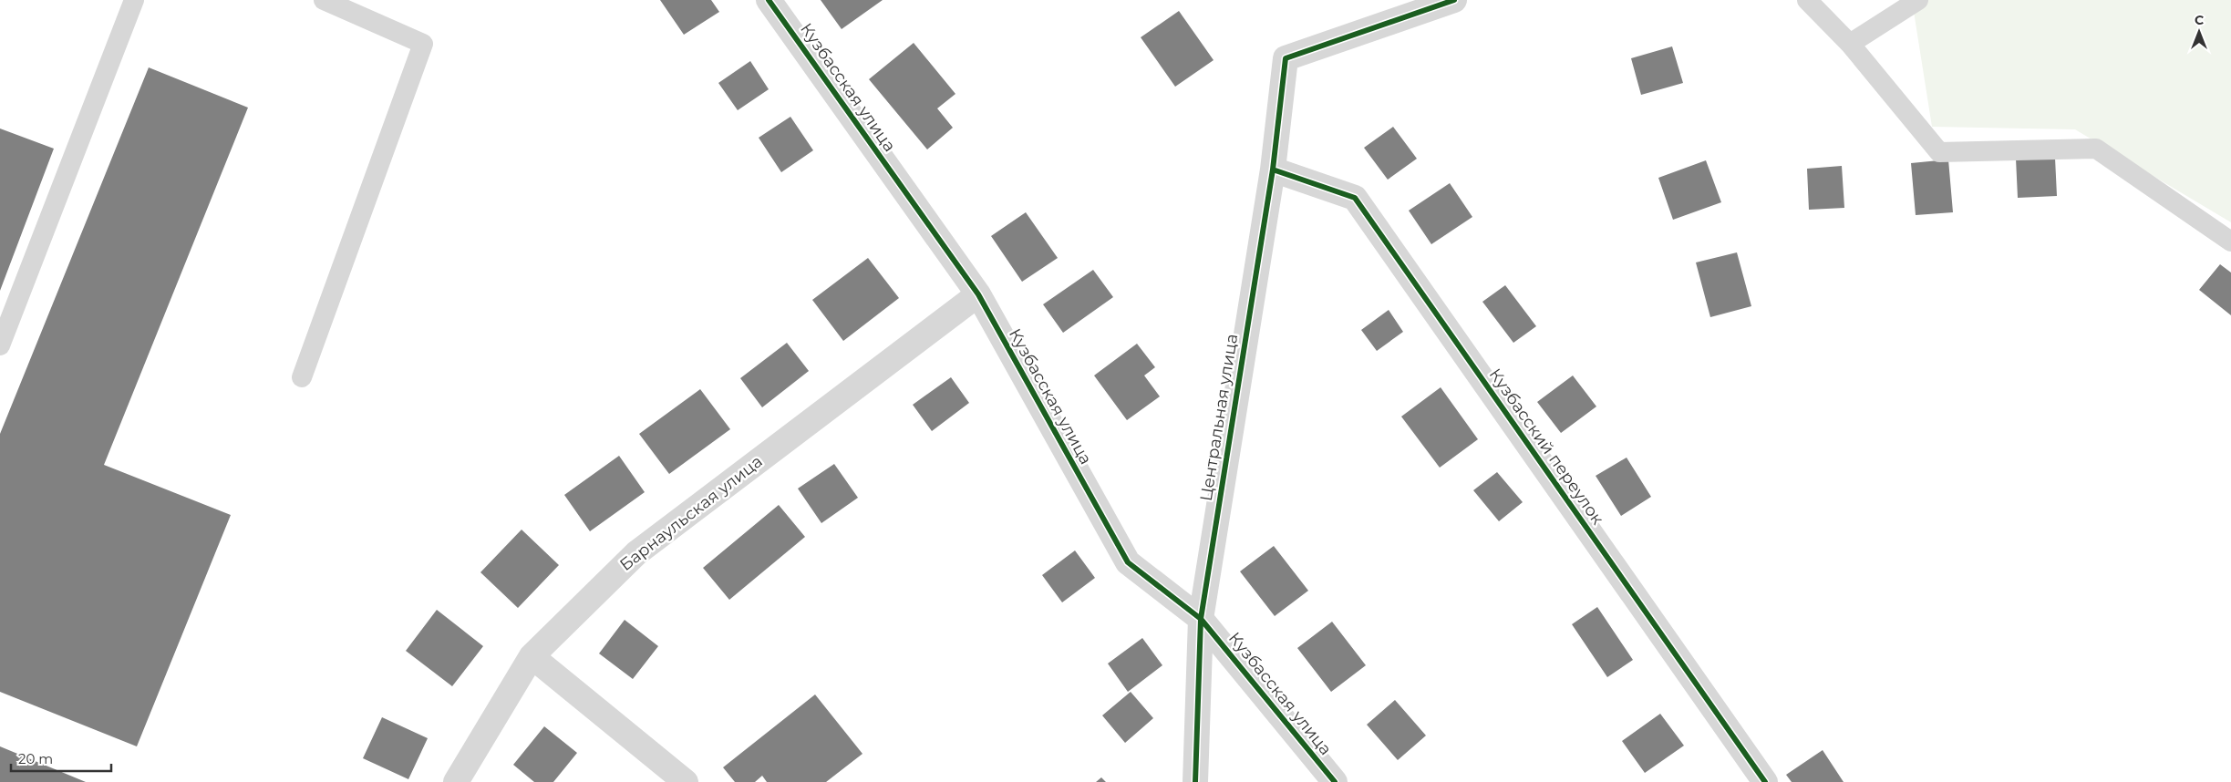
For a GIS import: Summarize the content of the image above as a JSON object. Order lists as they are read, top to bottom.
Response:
{
  "streets": {
    "street": [
      "Кузбасская улица",
      "Центральная улица",
      "Кузбасский переулок",
      "Барнаульская улица"
    ]
  },
  "crossings": [
    ["Кузбасская улица", "Центральная улица"],
    ["Кузбасская улица", "Барнаульская улица"],
    ["Центральная улица", "Кузбасский переулок"]
  ],
  "scale_bar": "20 m",
  "north": "top"
}
